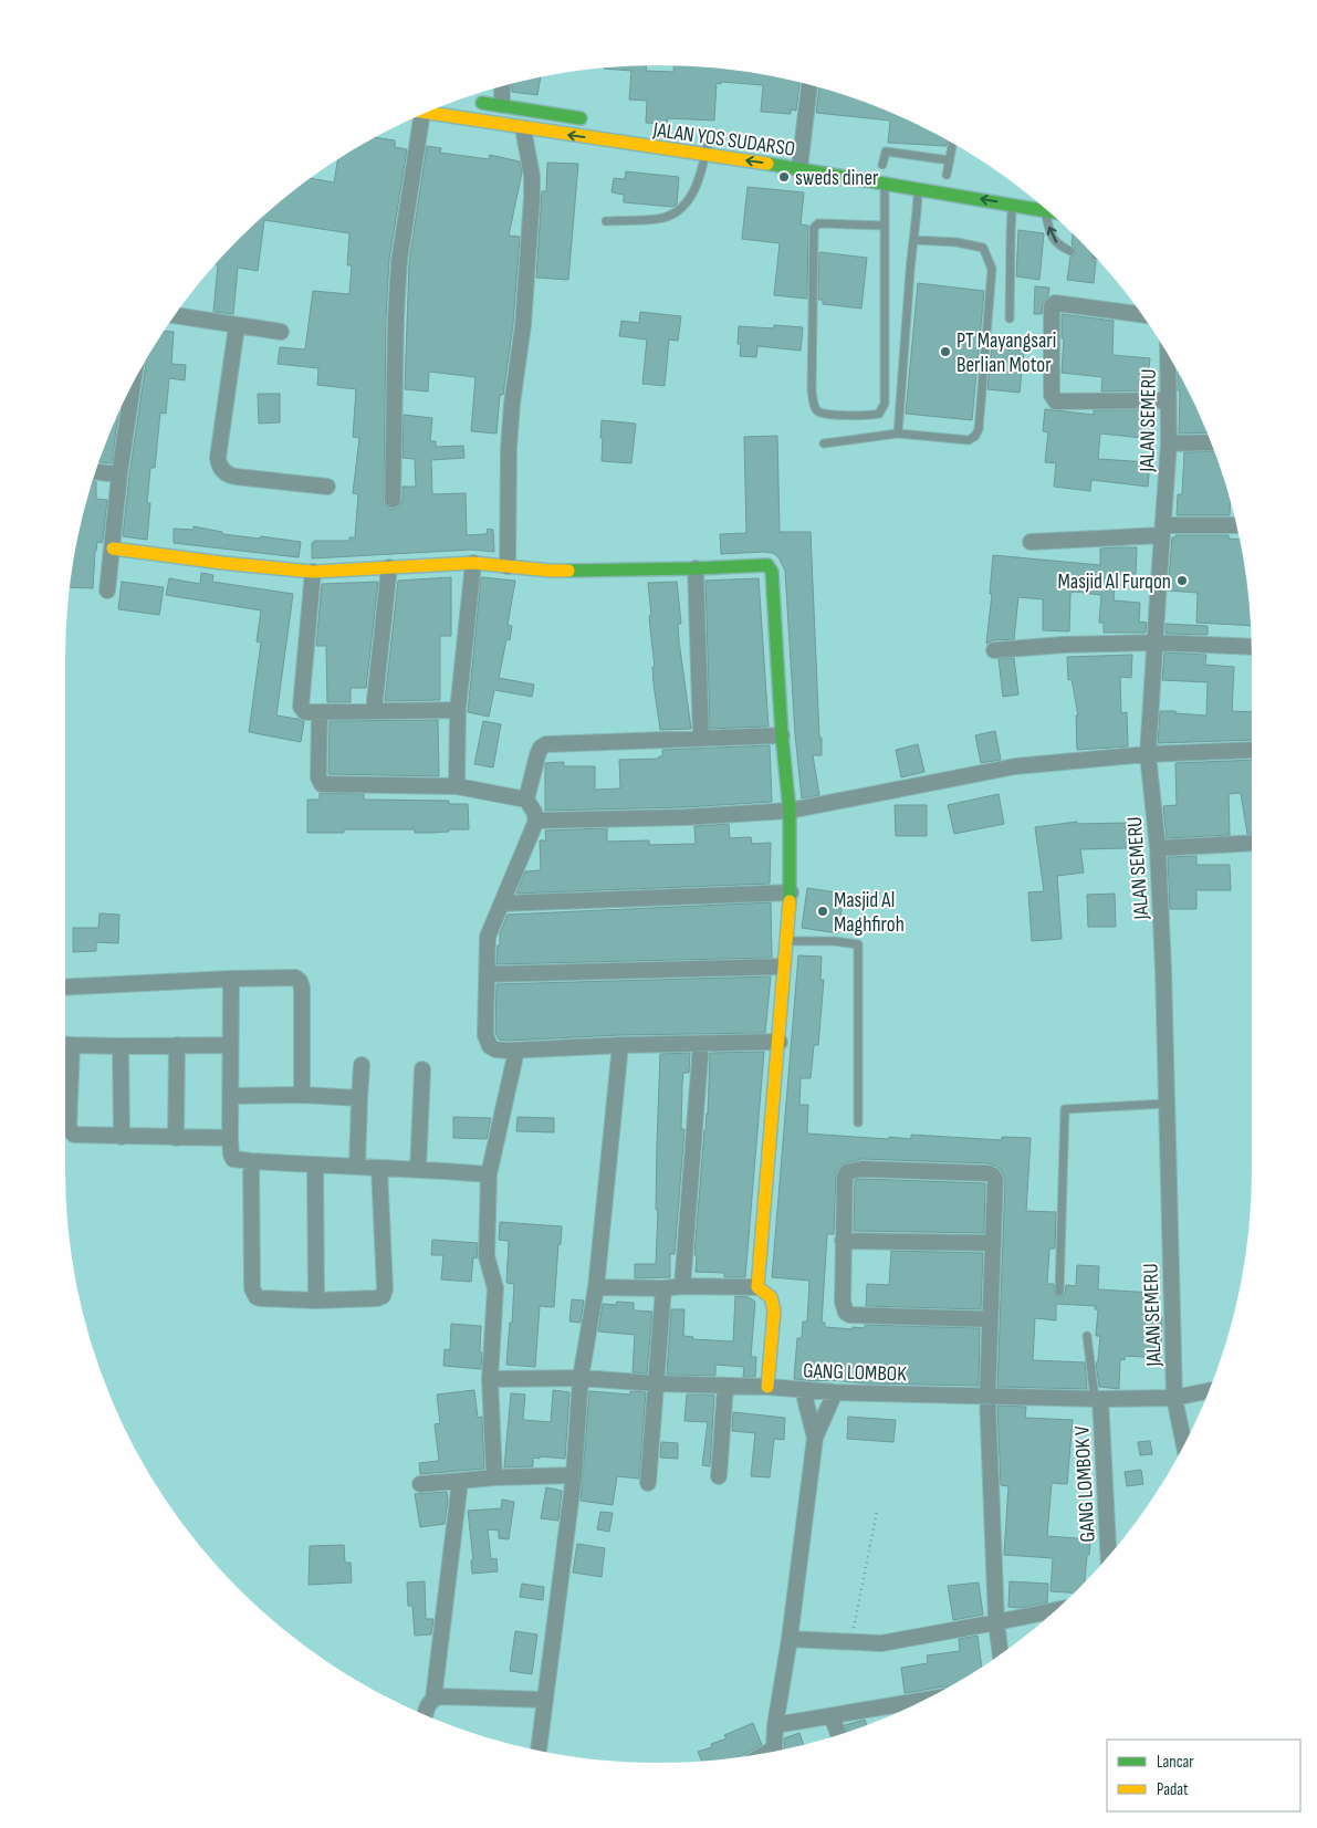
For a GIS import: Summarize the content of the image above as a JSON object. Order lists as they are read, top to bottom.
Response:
{
  "streets": {
    "main road": ["JALAN YOS SUDARSO"],
    "street": ["JALAN SEMERU", "GANG LOMBOK", "GANG LOMBOK V"]
  },
  "crossings": [
    ["JALAN SEMERU", "GANG LOMBOK"],
    ["GANG LOMBOK", "GANG LOMBOK V"]
  ],
  "one_way": ["JALAN YOS SUDARSO"],
  "places": [
    "sweds diner",
    "PT Mayangsari Berlian Motor",
    "Masjid Al Furqon",
    "Masjid Al Maghfiroh"
  ],
  "legend": ["Lancar", "Padat"]
}
